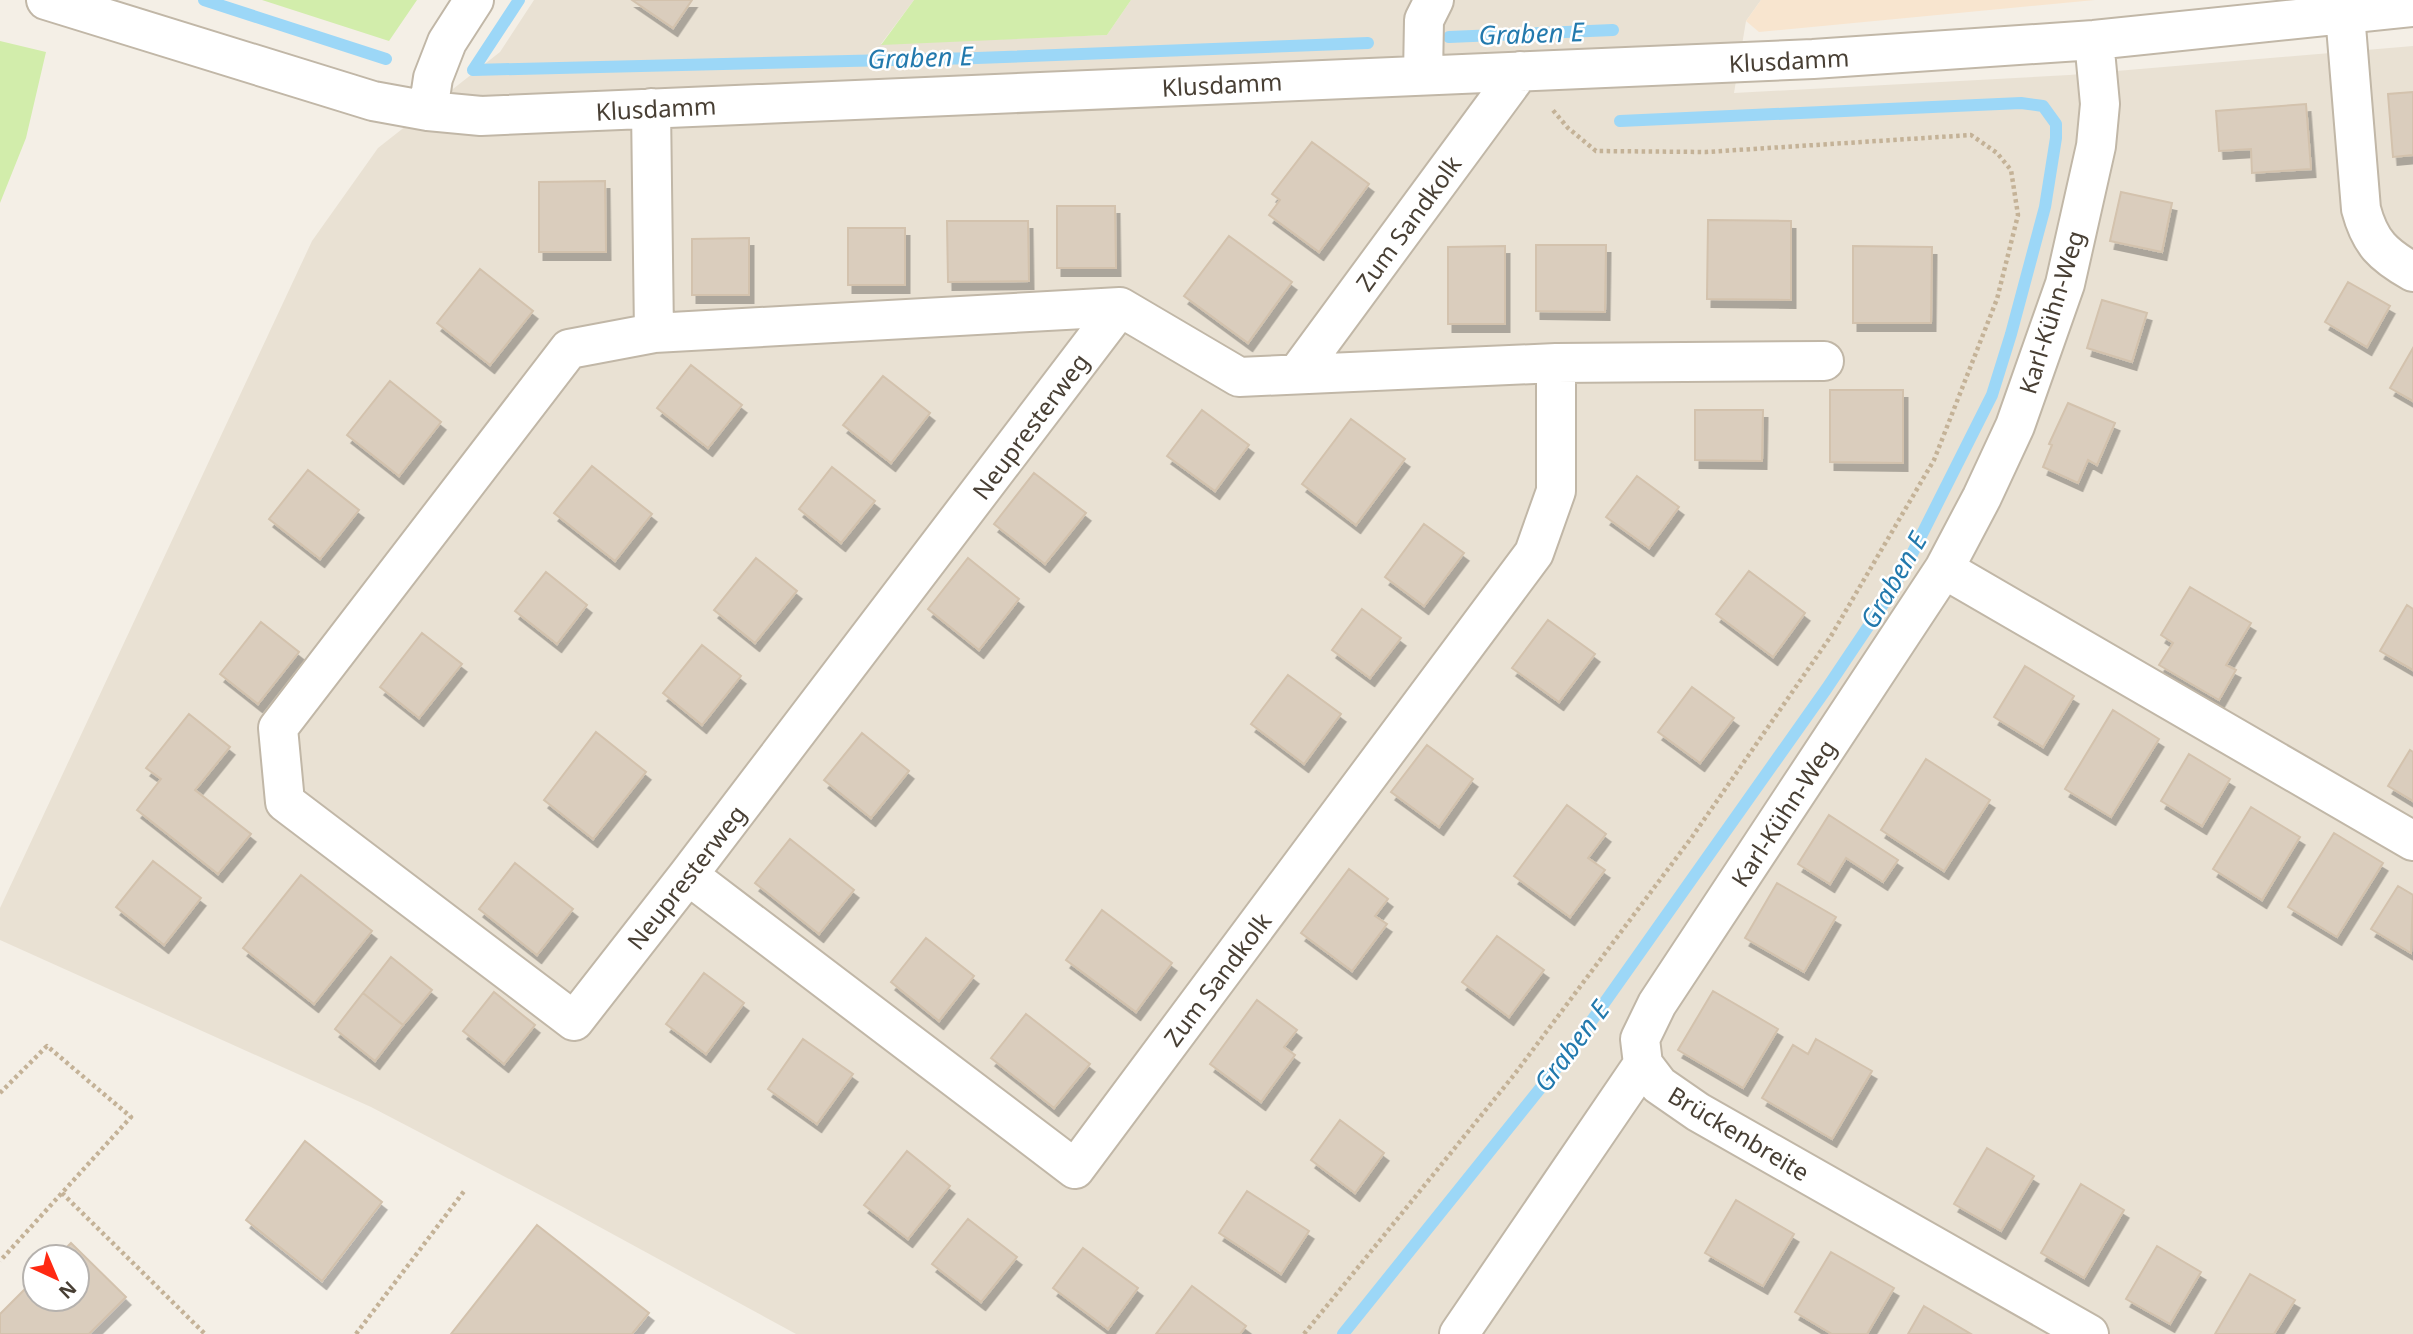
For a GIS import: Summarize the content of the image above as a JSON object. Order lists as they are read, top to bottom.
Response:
{
  "streets": {
    "street": [
      "Klusdamm",
      "Zum Sandkolk",
      "Karl-Kühn-Weg",
      "Neupresterweg",
      "Brückenbreite"
    ]
  },
  "crossings": [
    ["Klusdamm", "Zum Sandkolk"],
    ["Klusdamm", "Karl-Kühn-Weg"],
    ["Zum Sandkolk", "Neupresterweg"],
    ["Karl-Kühn-Weg", "Brückenbreite"]
  ],
  "water": ["Graben E"],
  "north": "bottom right"
}
